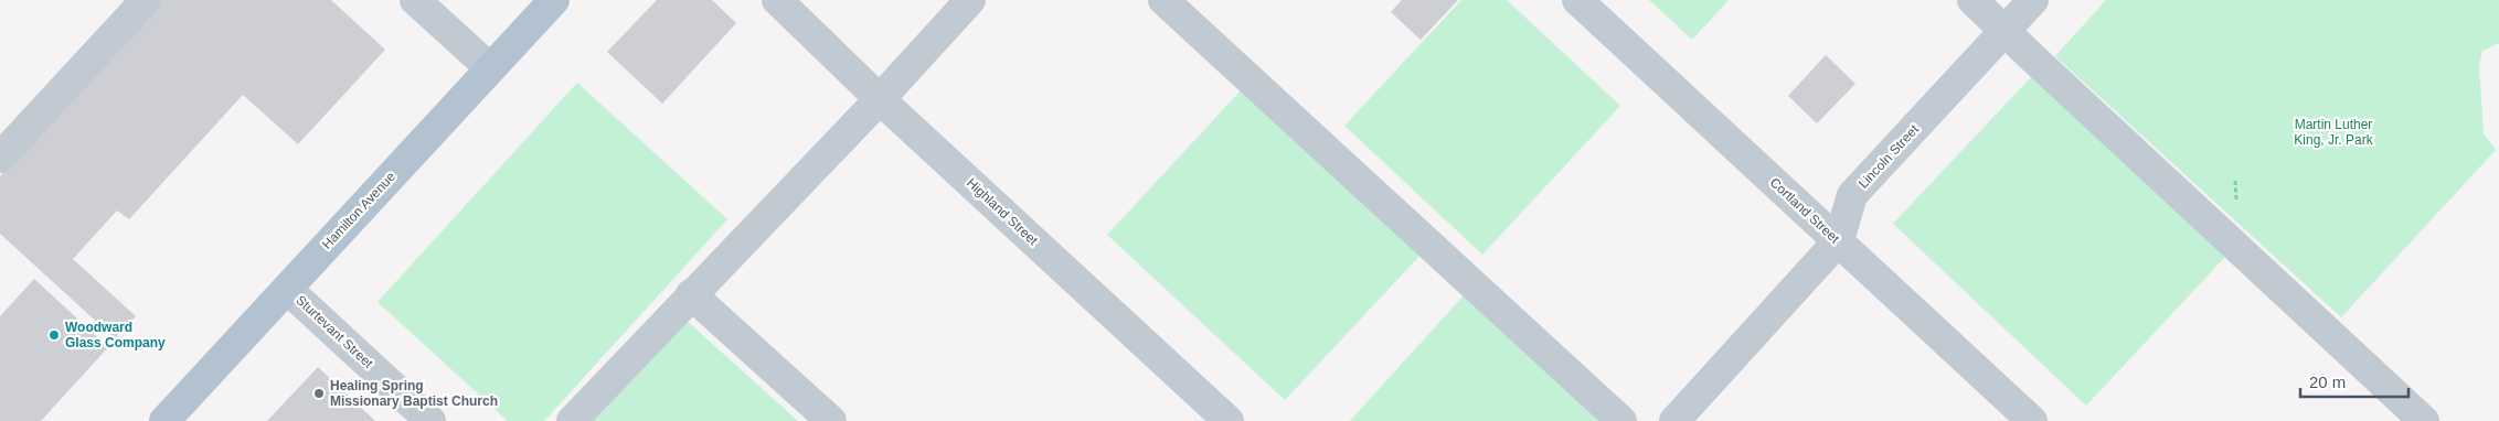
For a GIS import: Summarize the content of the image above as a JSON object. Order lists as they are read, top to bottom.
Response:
{
  "streets": {
    "main road": ["Hamilton Avenue"],
    "street": [
      "Lincoln Street",
      "Cortland Street",
      "Highland Street",
      "Sturtevant Street"
    ]
  },
  "crossings": [
    ["Lincoln Street", "Cortland Street"],
    ["Hamilton Avenue", "Sturtevant Street"]
  ],
  "parks": ["Martin Luther King, Jr. Park"],
  "places": ["Woodward Glass Company", "Healing Spring Missionary Baptist Church"],
  "scale_bar": "20 m"
}
